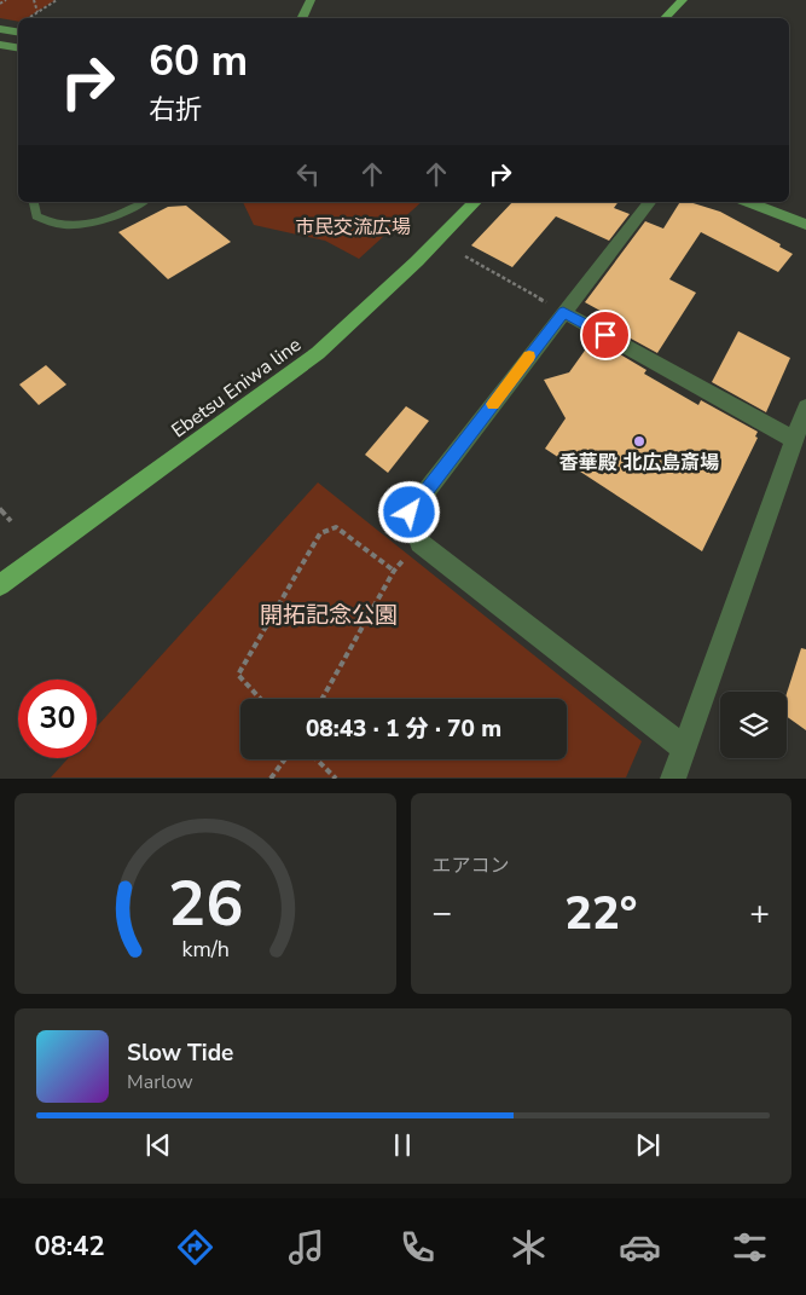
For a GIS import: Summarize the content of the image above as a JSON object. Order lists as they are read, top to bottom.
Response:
{
  "streets": {
    "main road": ["Ebetsu Eniwa line"]
  },
  "parks": ["市民交流広場", "開拓記念公園"],
  "places": ["香華殿 北広島斎場"],
  "page": {
    "turn": ["60 m", "右折"],
    "limit": "30",
    "trip": "08:43 · 1 分 · 70 m",
    "tile": "エアコン",
    "heat": ["−", "22°", "+"],
    "song": ["Slow Tide", "Marlow"],
    "tabs": "08:42",
    "gauge": ["26", "km/h"]
  }
}
